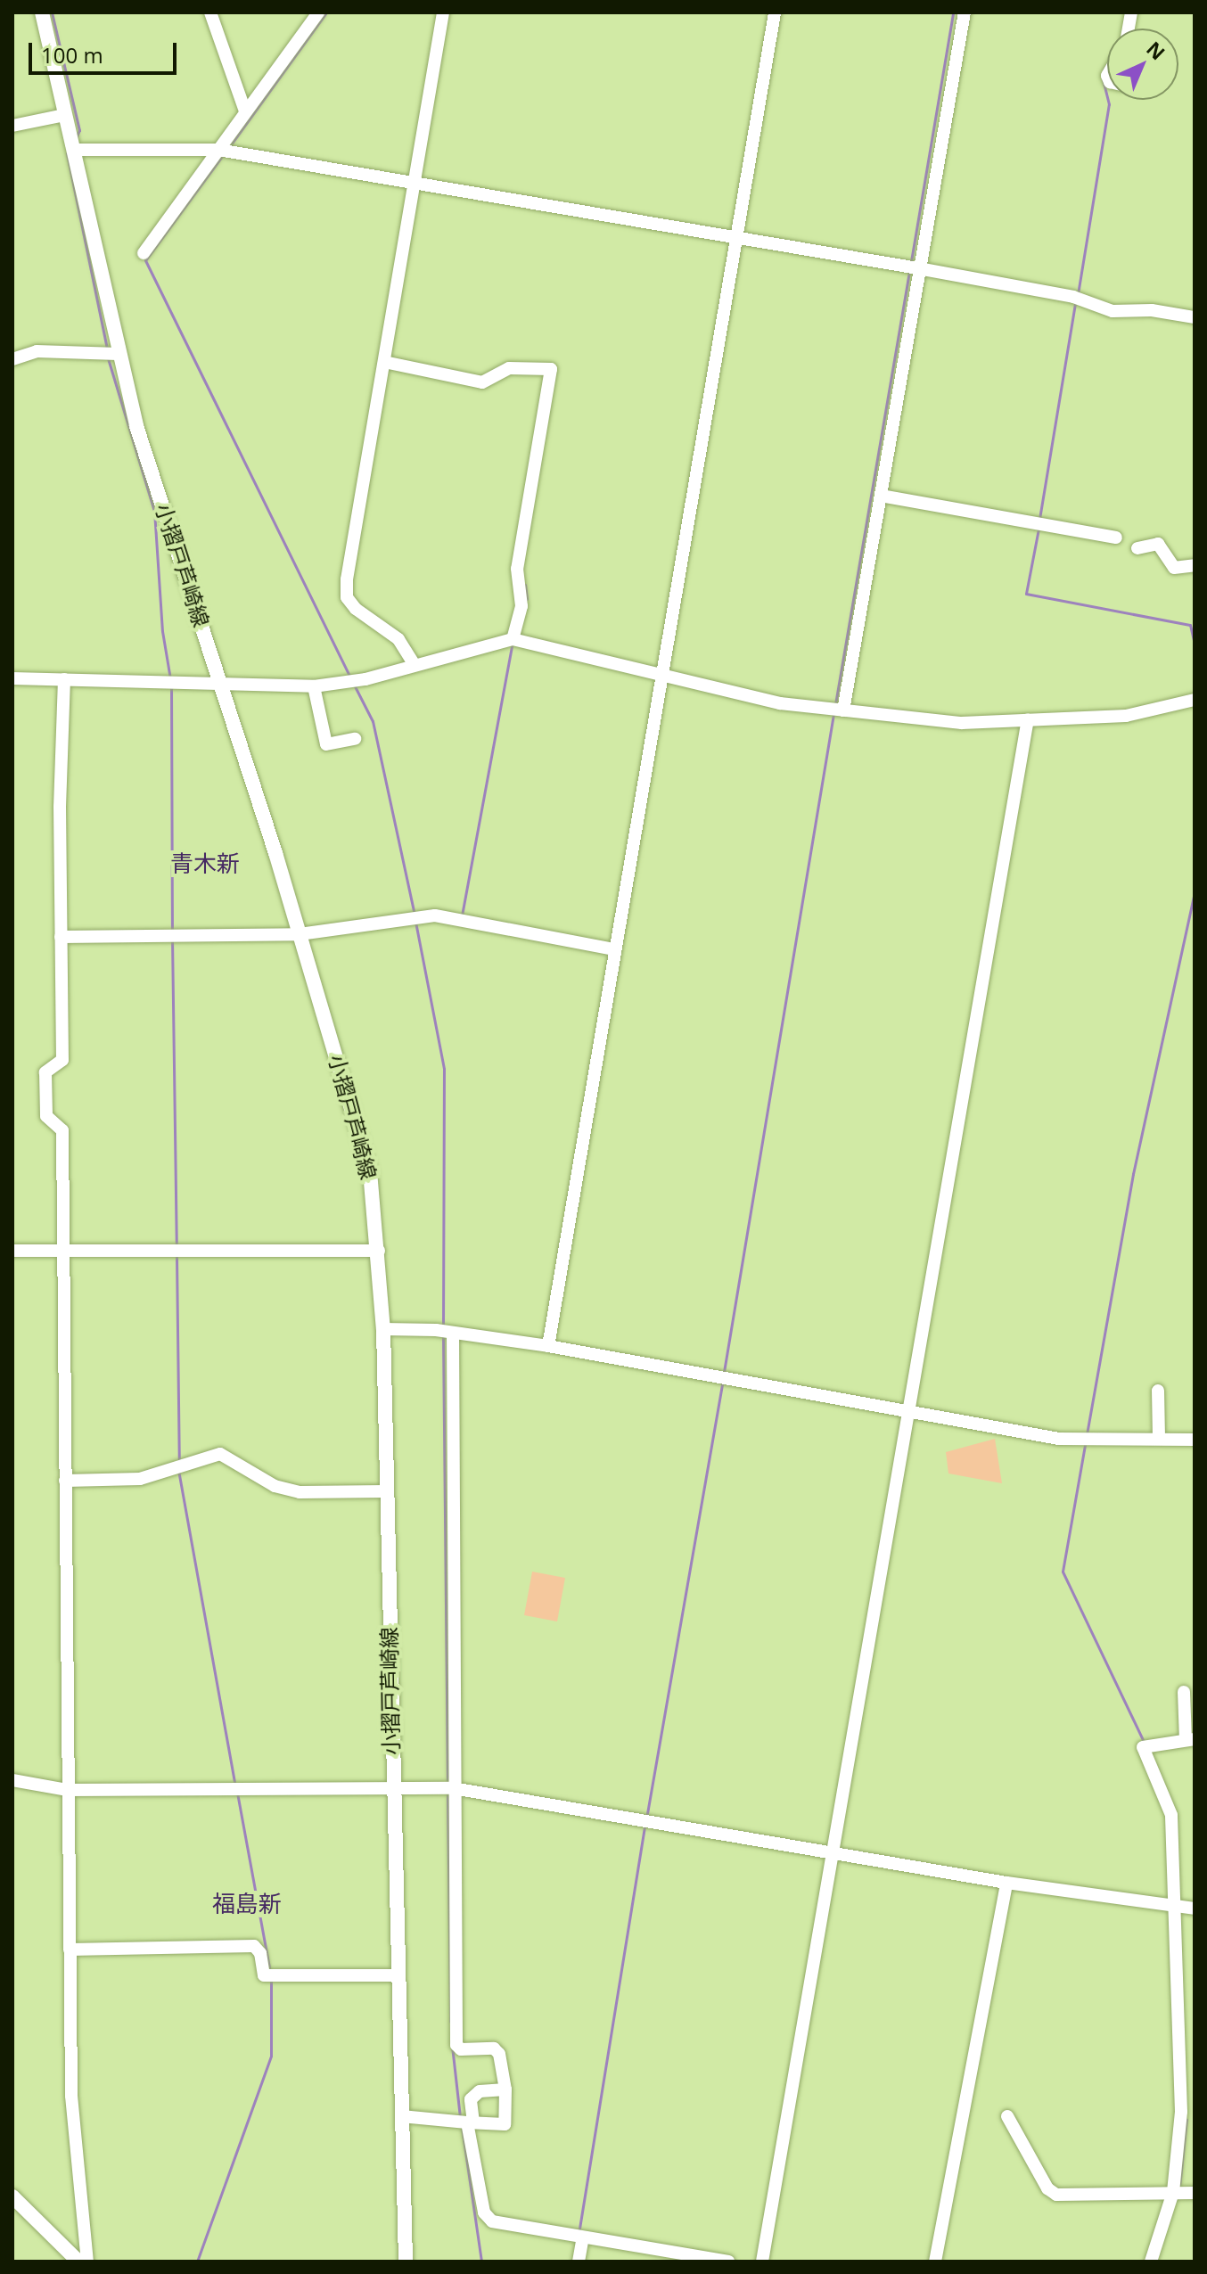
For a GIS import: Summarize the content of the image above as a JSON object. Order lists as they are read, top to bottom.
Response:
{
  "streets": {
    "main road": ["小摺戸芦崎線"]
  },
  "districts": ["青木新", "福島新"],
  "scale_bar": "100 m",
  "north": "top right"
}
